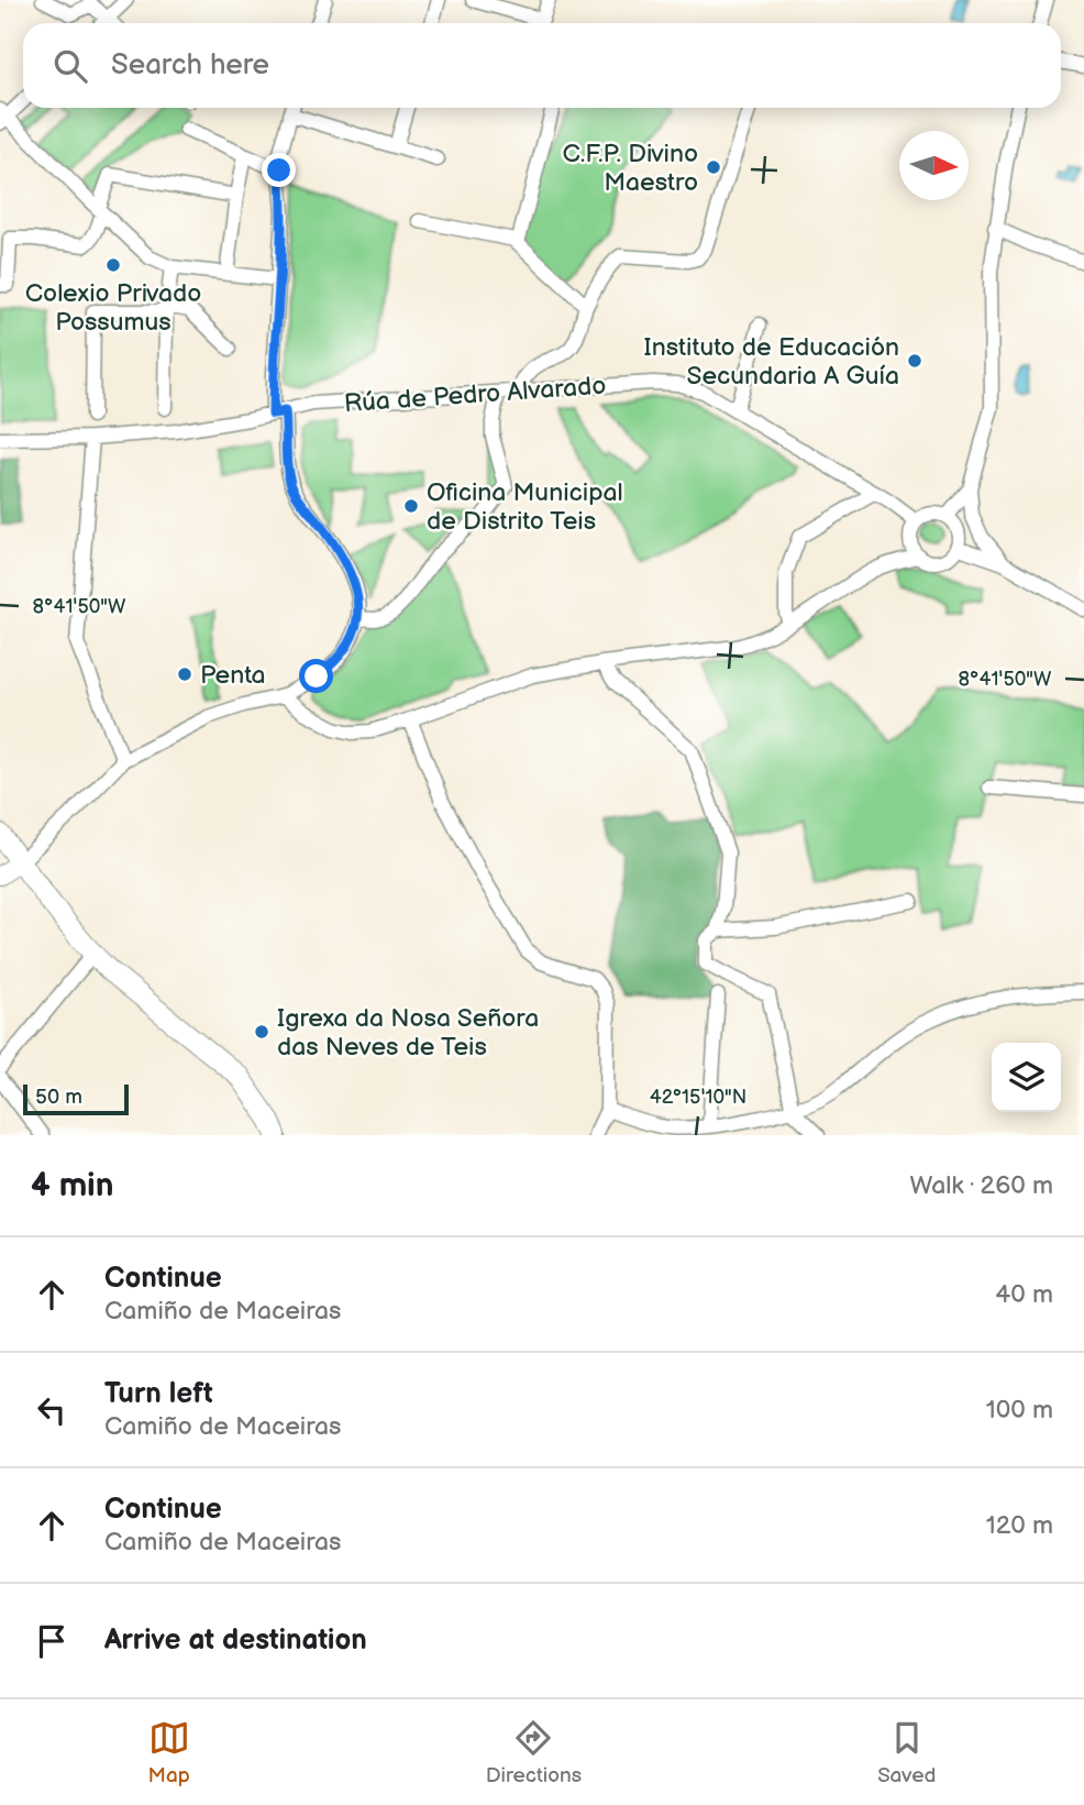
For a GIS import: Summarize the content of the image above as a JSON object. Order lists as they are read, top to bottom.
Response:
{
  "streets": {
    "street": ["Rúa de Pedro Alvarado"]
  },
  "places": [
    "C.F.P. Divino Maestro",
    "Colexio Privado Possumus",
    "Instituto de Educación Secundaria A Guía",
    "Oficina Municipal de Distrito Teis",
    "Penta",
    "Igrexa da Nosa Señora das Neves de Teis"
  ],
  "scale_bar": "50 m",
  "north": "right",
  "page": {
    "search": "Search here",
    "scale": "50 m",
    "heading": ["4 min", "Walk · 260 m"],
    "list": [
      ["Continue", "Camiño de Maceiras", "40 m"],
      ["Turn left", "Camiño de Maceiras", "100 m"],
      ["Continue", "Camiño de Maceiras", "120 m"],
      "Arrive at destination"
    ],
    "nav": ["Map", "Directions", "Saved"]
  },
  "coordinates": ["8°41'50\"W", "42°15'10\"N"]
}
